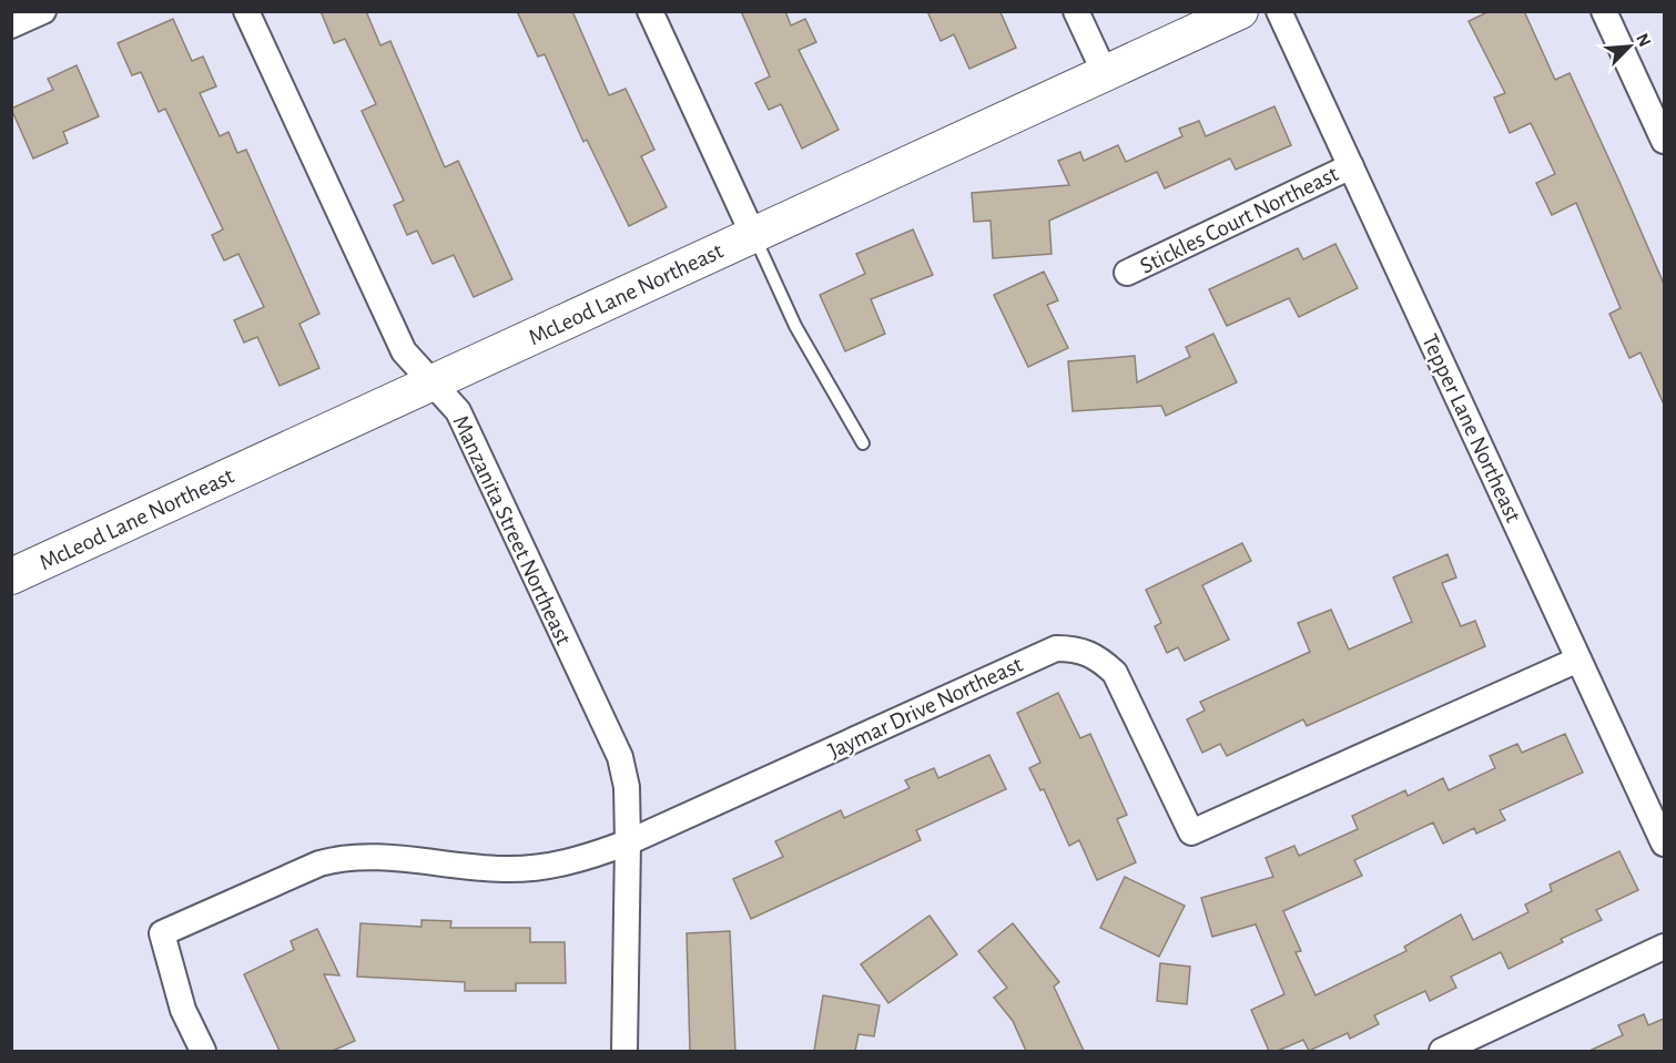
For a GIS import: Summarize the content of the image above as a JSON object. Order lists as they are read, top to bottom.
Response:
{
  "streets": {
    "street": [
      "Stickles Court Northeast",
      "McLeod Lane Northeast",
      "Tepper Lane Northeast",
      "Manzanita Street Northeast",
      "Jaymar Drive Northeast"
    ]
  },
  "crossings": [
    ["Stickles Court Northeast", "Tepper Lane Northeast"],
    ["McLeod Lane Northeast", "Manzanita Street Northeast"],
    ["Tepper Lane Northeast", "Jaymar Drive Northeast"],
    ["Manzanita Street Northeast", "Jaymar Drive Northeast"]
  ],
  "north": "top right"
}
